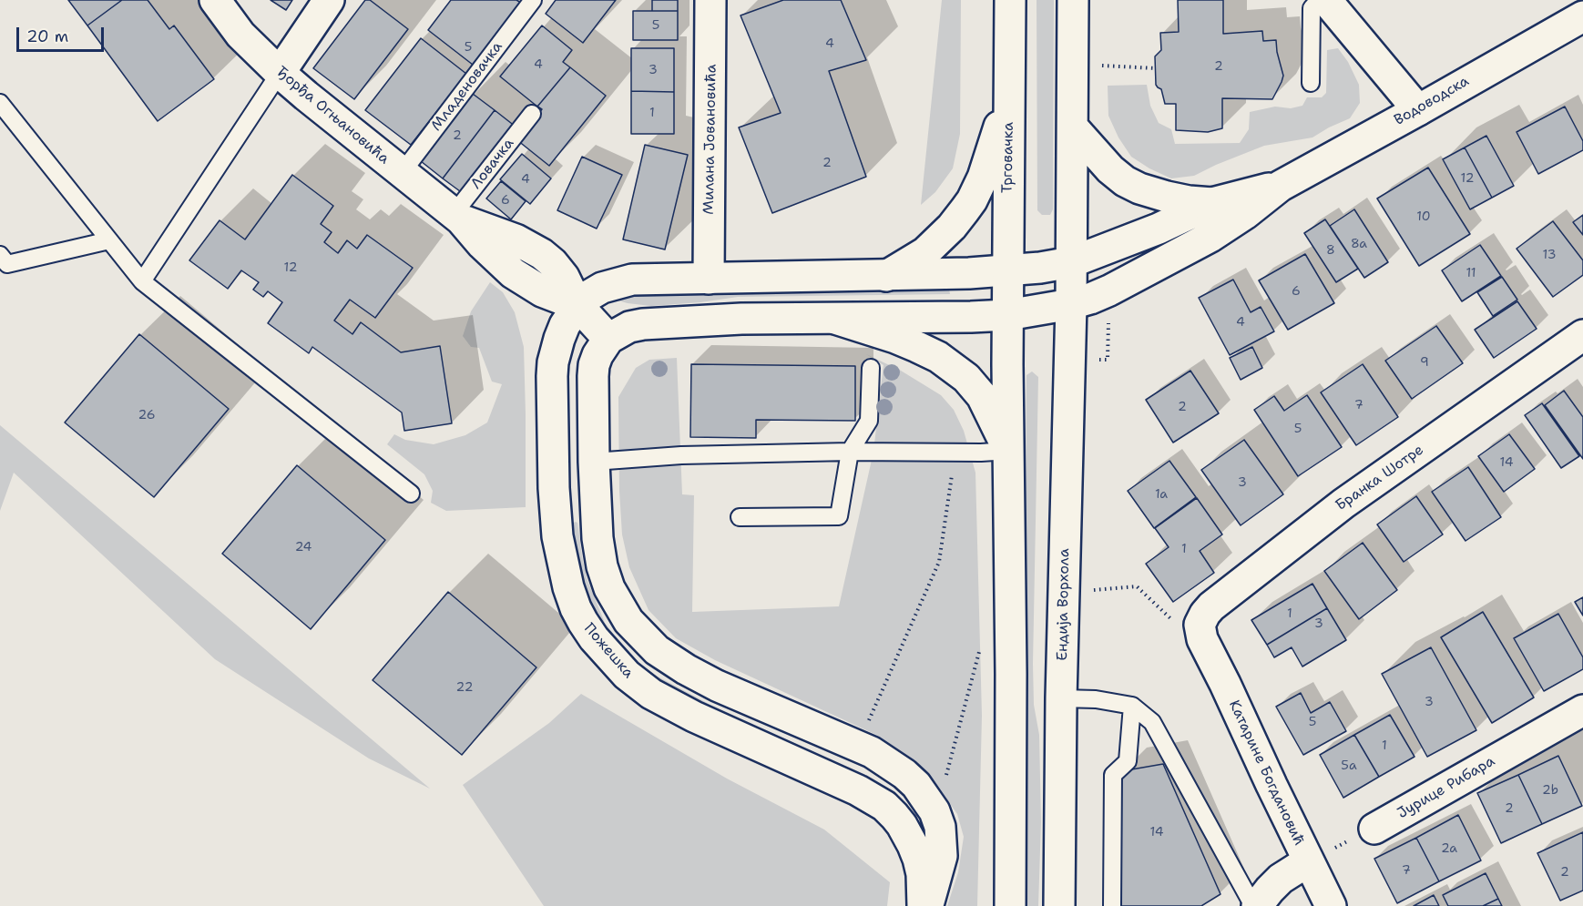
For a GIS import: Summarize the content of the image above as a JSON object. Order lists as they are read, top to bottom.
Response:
{
  "streets": {
    "main road": [
      "Водоводска",
      "Ђорђа Огњановића",
      "Милана Јовановића",
      "Трговачка",
      "Бранка Шотре",
      "Ендија Ворхола",
      "Пожешка",
      "Катарине Богдановић",
      "Јурице Рибара"
    ],
    "lane": ["Младеновачка", "Ловачка"]
  },
  "crossings": [
    ["Младеновачка", "Ђорђа Огњановића"],
    ["Водоводска", "Ђорђа Огњановића"],
    ["Водоводска", "Милана Јовановића"],
    ["Водоводска", "Трговачка"],
    ["Водоводска", "Ендија Ворхола"],
    ["Водоводска", "Пожешка"],
    ["Ђорђа Огњановића", "Ловачка"],
    ["Ђорђа Огњановића", "Пожешка"],
    ["Бранка Шотре", "Катарине Богдановић"]
  ],
  "house_numbers": [
    "5",
    "4",
    "5",
    "4",
    "2",
    "3",
    "1",
    "2",
    "2",
    "12",
    "4",
    "6",
    "10",
    "8a",
    "8",
    "13",
    "12",
    "11",
    "6",
    "4",
    "9",
    "7",
    "2",
    "26",
    "5",
    "14",
    "3",
    "1a",
    "24",
    "1",
    "1",
    "3",
    "22",
    "3",
    "5",
    "1",
    "5a",
    "2b",
    "2",
    "14",
    "2a",
    "7",
    "2"
  ],
  "scale_bar": "20 m"
}
